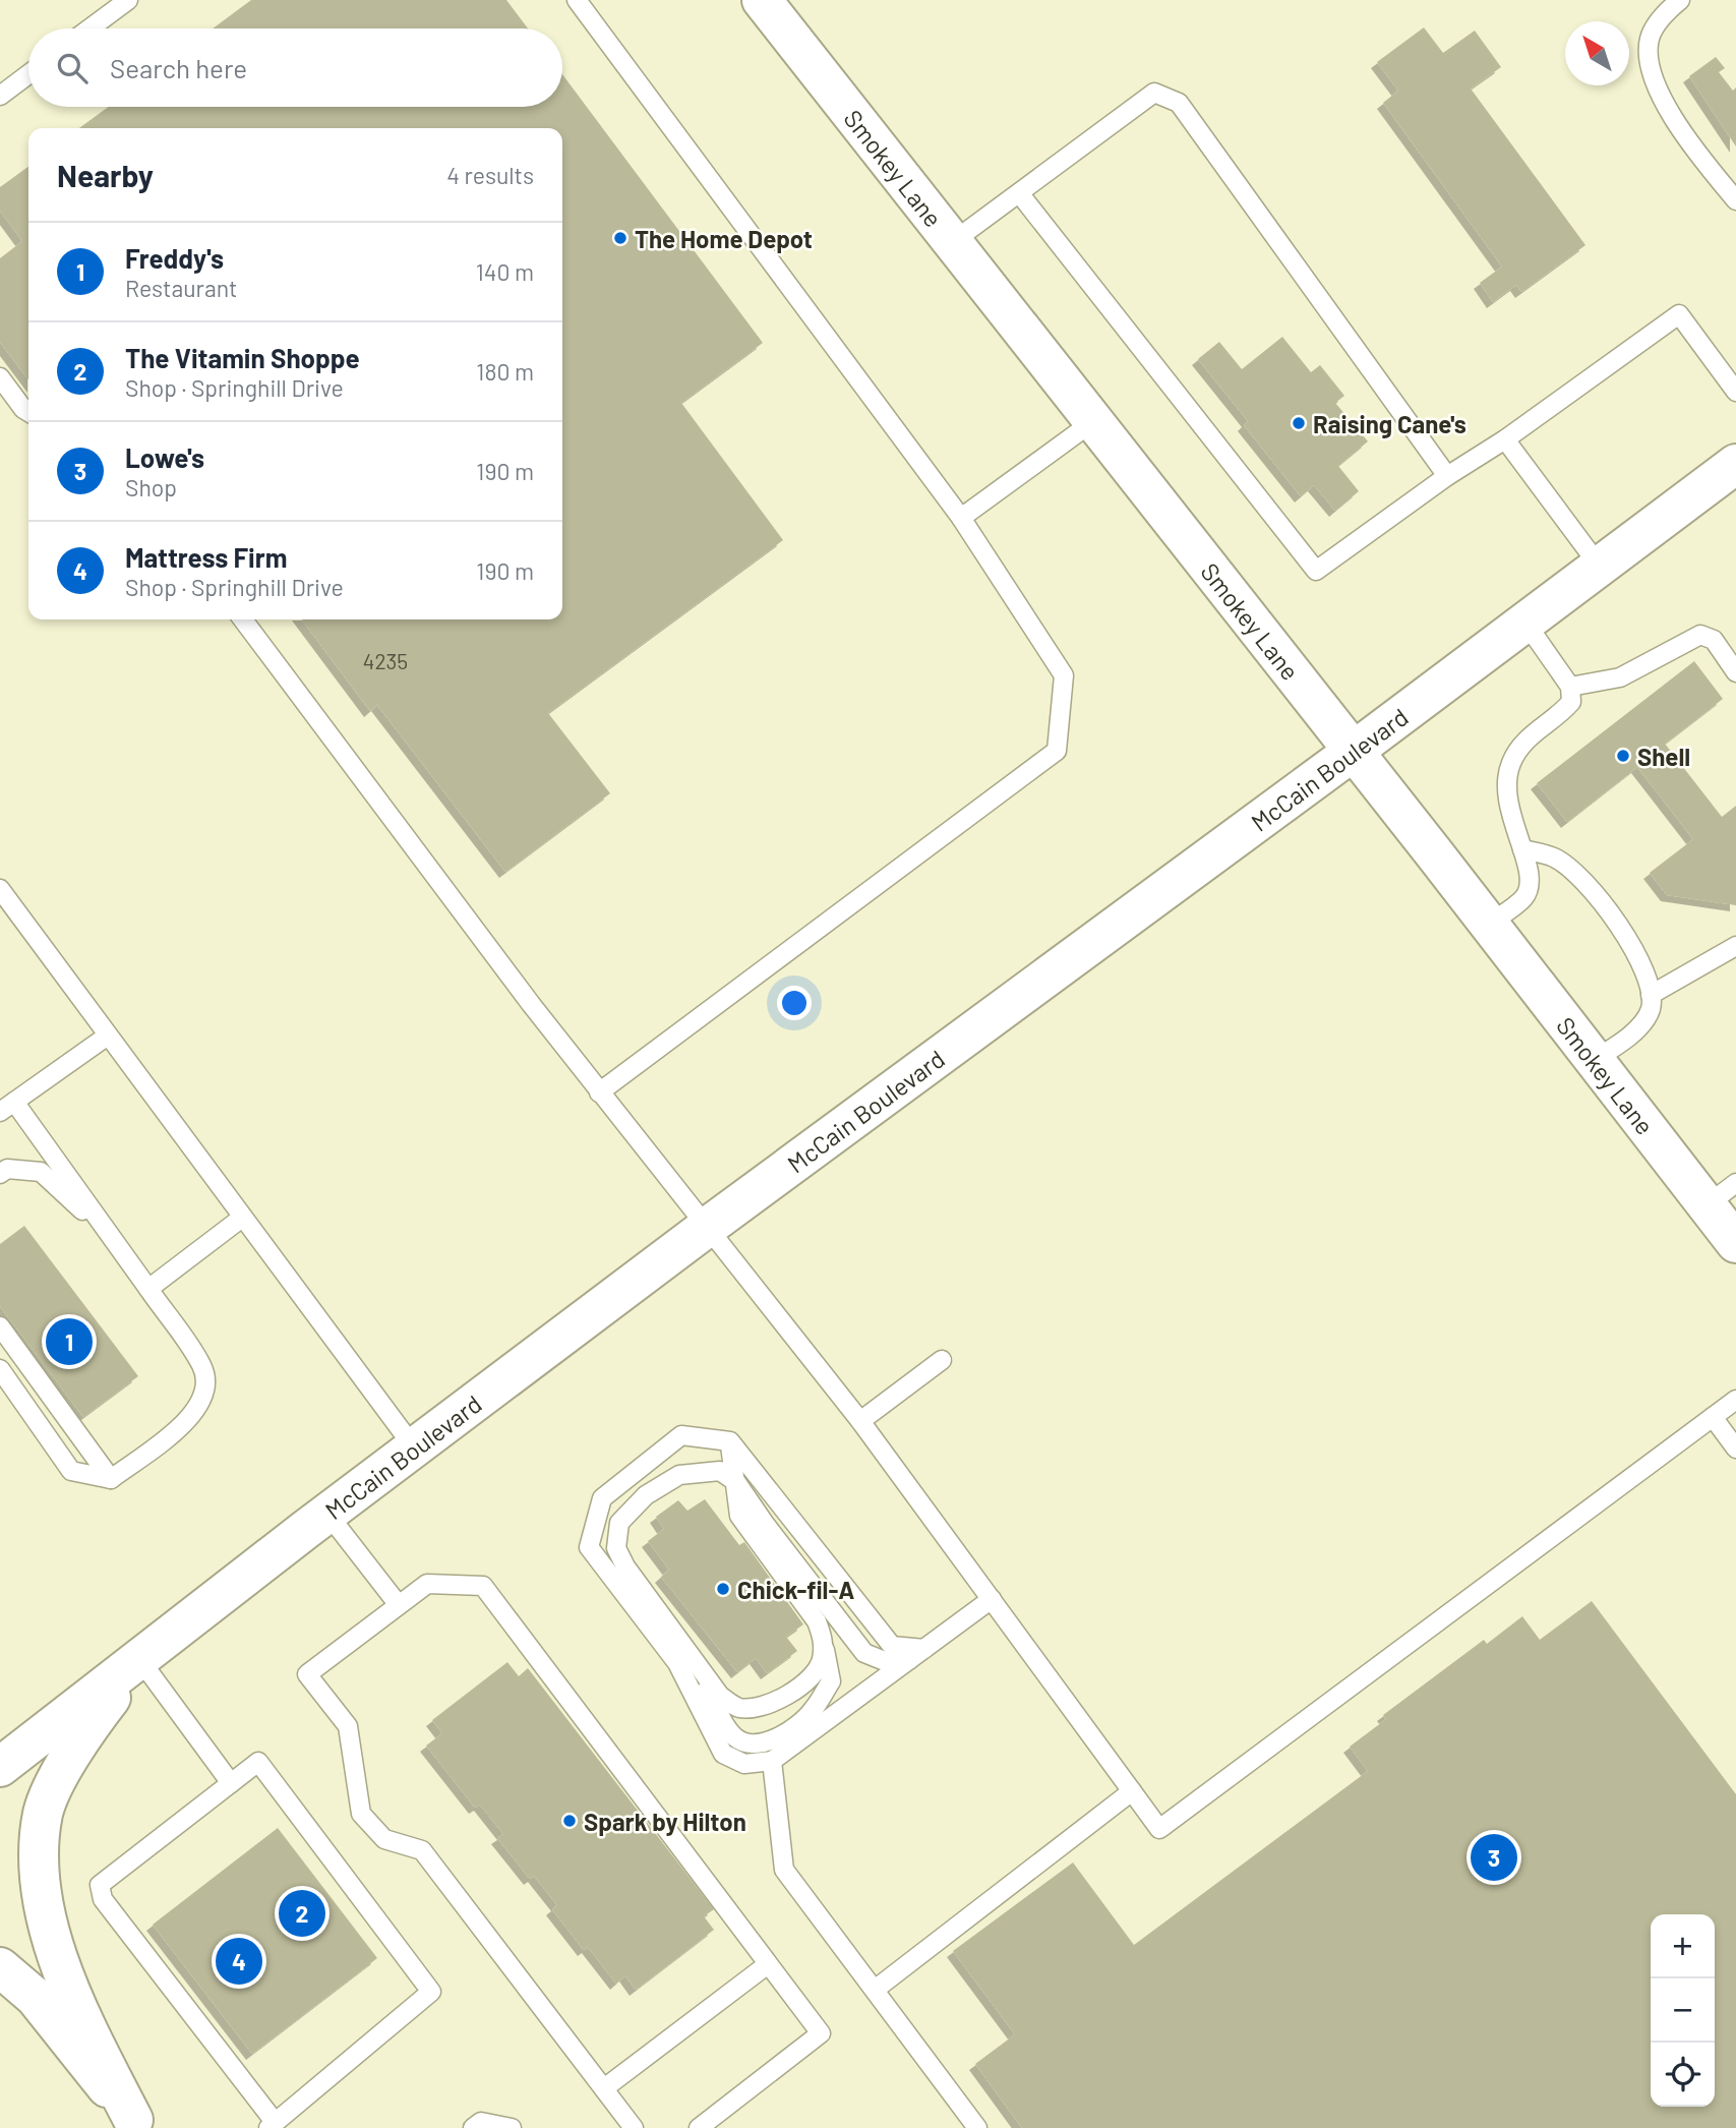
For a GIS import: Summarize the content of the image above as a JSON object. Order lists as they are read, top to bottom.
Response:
{
  "streets": {
    "main road": ["Smokey Lane", "McCain Boulevard"]
  },
  "crossings": [
    ["Smokey Lane", "McCain Boulevard"]
  ],
  "places": [
    "The Home Depot",
    "Raising Cane's",
    "Shell",
    "Chick-fil-A",
    "Spark by Hilton"
  ],
  "house_numbers": ["4235"],
  "north": "top left",
  "page": {
    "search": "Search here",
    "heading": ["Nearby", "4 results"],
    "list": [
      {
        "mark": "1",
        "name": "Freddy's",
        "note": "Restaurant",
        "value": "140 m"
      },
      {
        "mark": "2",
        "name": "The Vitamin Shoppe",
        "note": "Shop · Springhill Drive",
        "value": "180 m"
      },
      {
        "mark": "3",
        "name": "Lowe's",
        "note": "Shop",
        "value": "190 m"
      },
      {
        "mark": "4",
        "name": "Mattress Firm",
        "note": "Shop · Springhill Drive",
        "value": "190 m"
      }
    ],
    "pins": [
      "1",
      "3",
      "2",
      "4"
    ],
    "map_buttons": ["+", "−"]
  }
}
